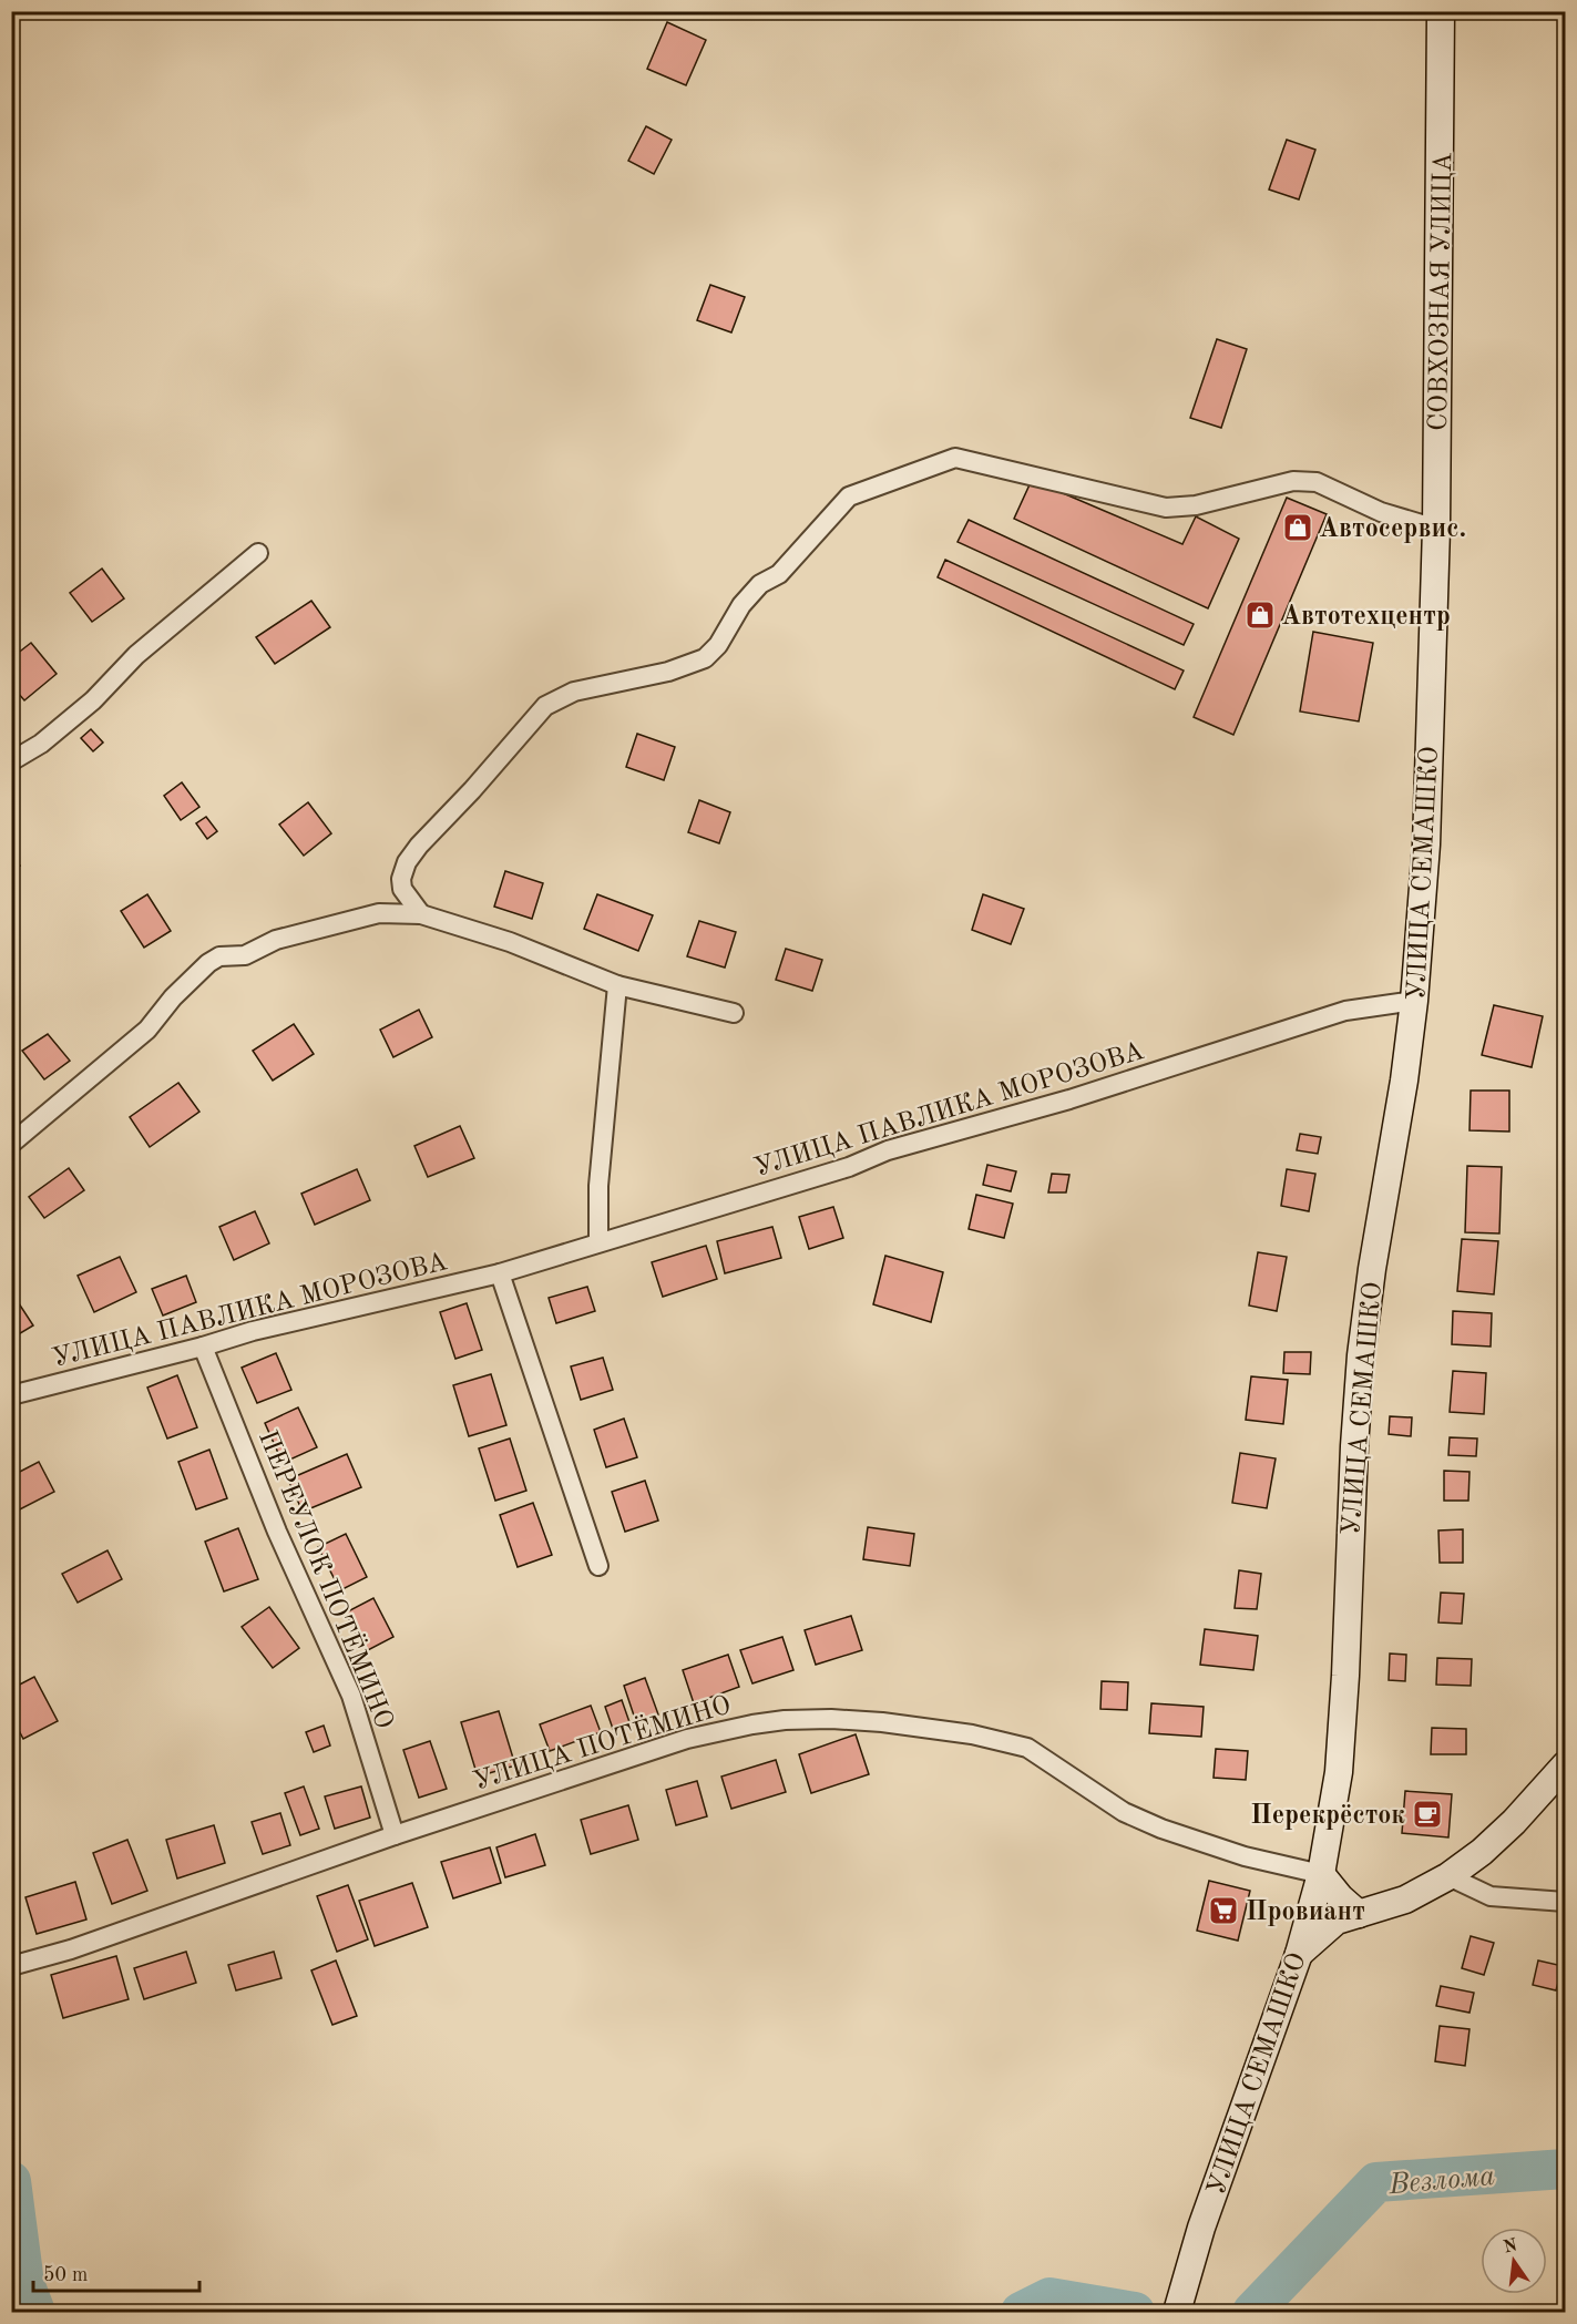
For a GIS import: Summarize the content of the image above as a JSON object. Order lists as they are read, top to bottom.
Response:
{
  "streets": {
    "main road": ["СОВХОЗНАЯ УЛИЦА", "УЛИЦА СЕМАШКО"],
    "street": ["УЛИЦА ПАВЛИКА МОРОЗОВА", "ПЕРЕУЛОК ПОТЁМИНО", "УЛИЦА ПОТЁМИНО"]
  },
  "crossings": [
    ["СОВХОЗНАЯ УЛИЦА", "УЛИЦА СЕМАШКО"],
    ["УЛИЦА СЕМАШКО", "УЛИЦА ПАВЛИКА МОРОЗОВА"],
    ["УЛИЦА СЕМАШКО", "УЛИЦА ПОТЁМИНО"],
    ["УЛИЦА ПАВЛИКА МОРОЗОВА", "ПЕРЕУЛОК ПОТЁМИНО"],
    ["ПЕРЕУЛОК ПОТЁМИНО", "УЛИЦА ПОТЁМИНО"]
  ],
  "water": ["Везлома"],
  "places": {
    "shop": ["Автосервис.", "Автотехцентр"],
    "cafe": ["Перекрёсток"],
    "supermarket": ["Провиант"]
  },
  "scale_bar": "50 m",
  "north": "top"
}
